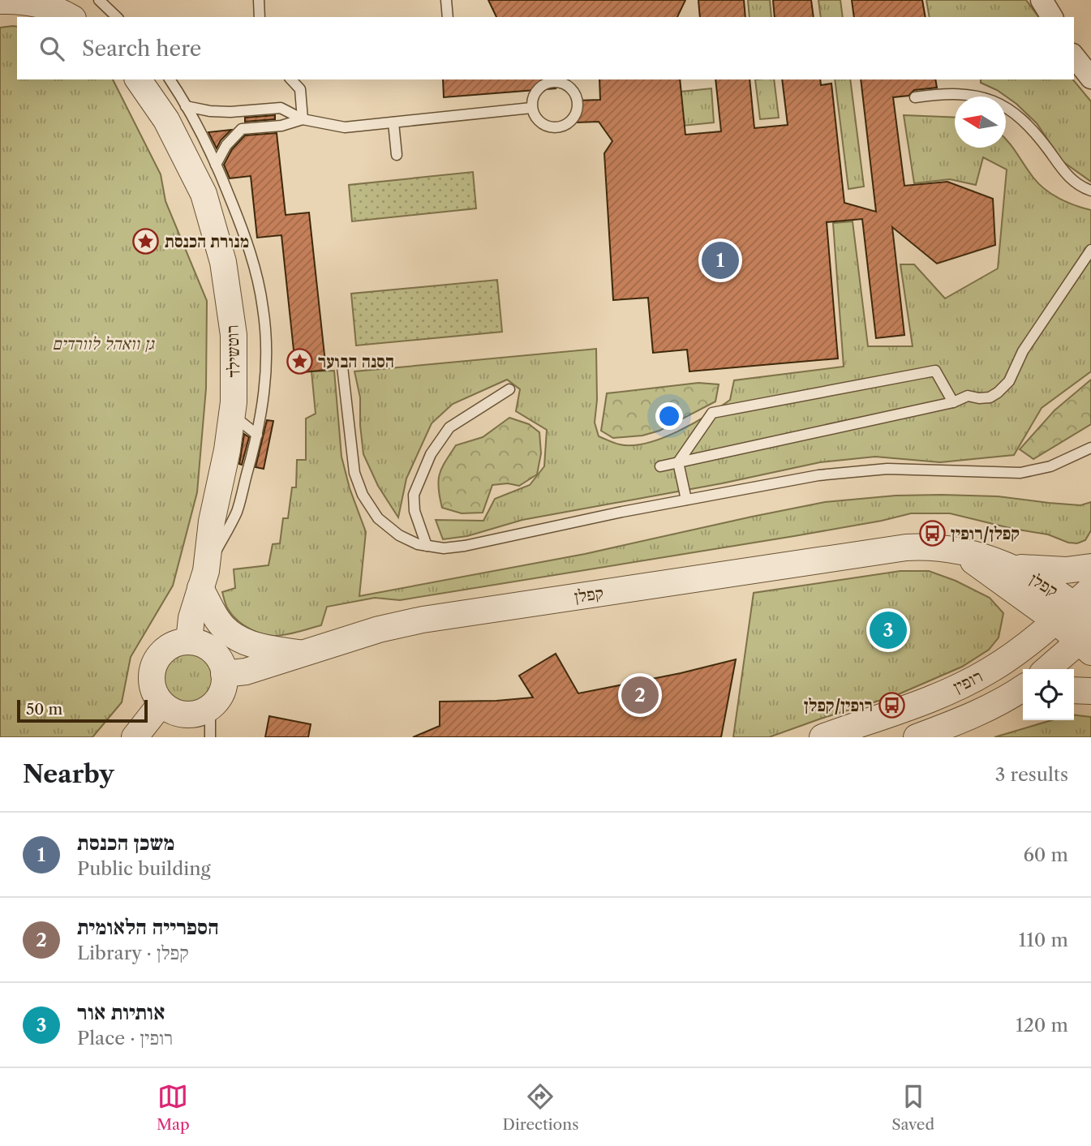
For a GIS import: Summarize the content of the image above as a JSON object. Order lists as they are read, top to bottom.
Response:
{
  "streets": {
    "street": ["רוטשילד", "קפלן", "רופין"]
  },
  "crossings": [
    ["רוטשילד", "קפלן"],
    ["קפלן", "רופין"]
  ],
  "parks": ["גן וואהל לוורדים"],
  "places": {
    "place": ["מנורת הכנסת", "הסנה הבוער"],
    "bus stop": ["קפלן/רופין", "רופין/קפלן"]
  },
  "scale_bar": "50 m",
  "north": "left",
  "page": {
    "search": "Search here",
    "pins": ["1", "3", "2"],
    "scale": "50 m",
    "heading": ["Nearby", "3 results"],
    "list": [
      {
        "mark": "1",
        "name": "משכן הכנסת",
        "note": "Public building",
        "value": "60 m"
      },
      {
        "mark": "2",
        "name": "הספרייה הלאומית",
        "note": "Library · קפלן",
        "value": "110 m"
      },
      {
        "mark": "3",
        "name": "אותיות אור",
        "note": "Place · רופין",
        "value": "120 m"
      }
    ],
    "nav": ["Map", "Directions", "Saved"]
  }
}
